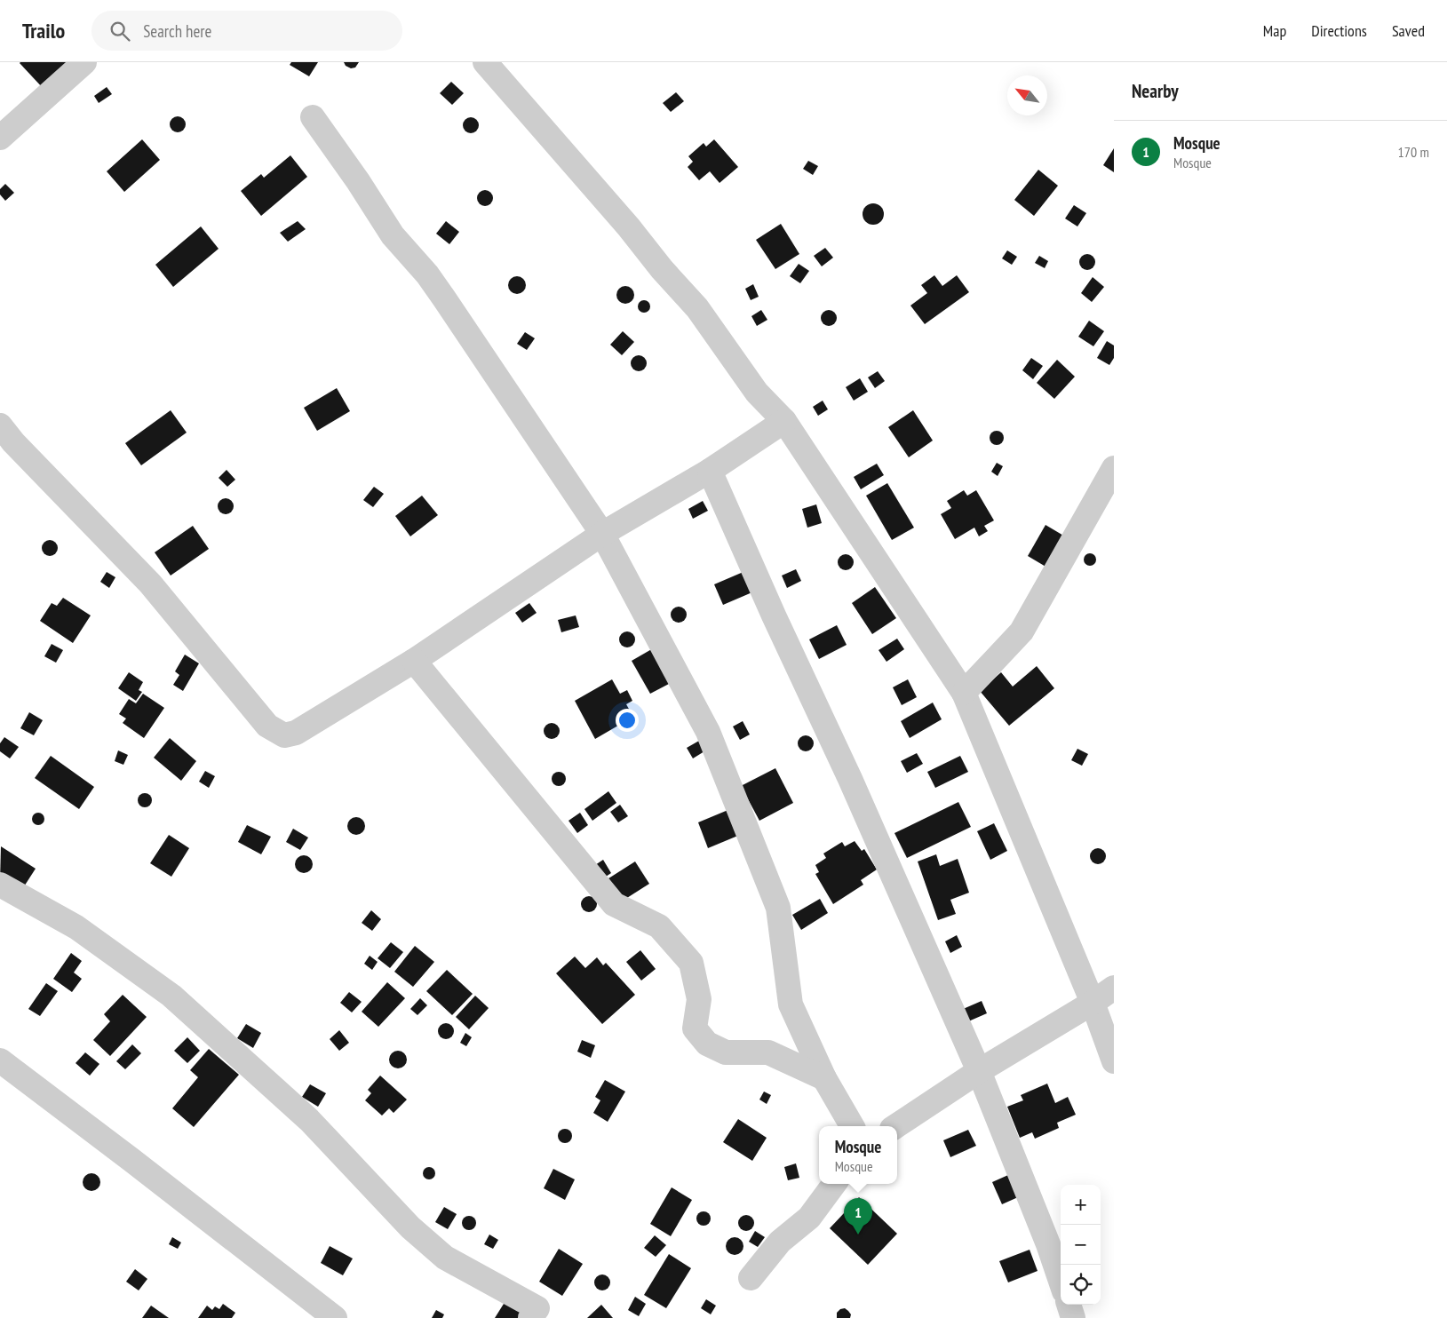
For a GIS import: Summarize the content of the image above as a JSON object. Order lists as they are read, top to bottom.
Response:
{
  "north": "top left",
  "page": {
    "header": "Trailo",
    "search": "Search here",
    "nav": ["Map", "Directions", "Saved"],
    "heading": "Nearby",
    "list": [
      {
        "mark": "1",
        "name": "Mosque",
        "note": "Mosque",
        "value": "170 m"
      }
    ],
    "popup": ["Mosque", "Mosque"],
    "map_buttons": ["+", "−"],
    "pins": "1"
  }
}
